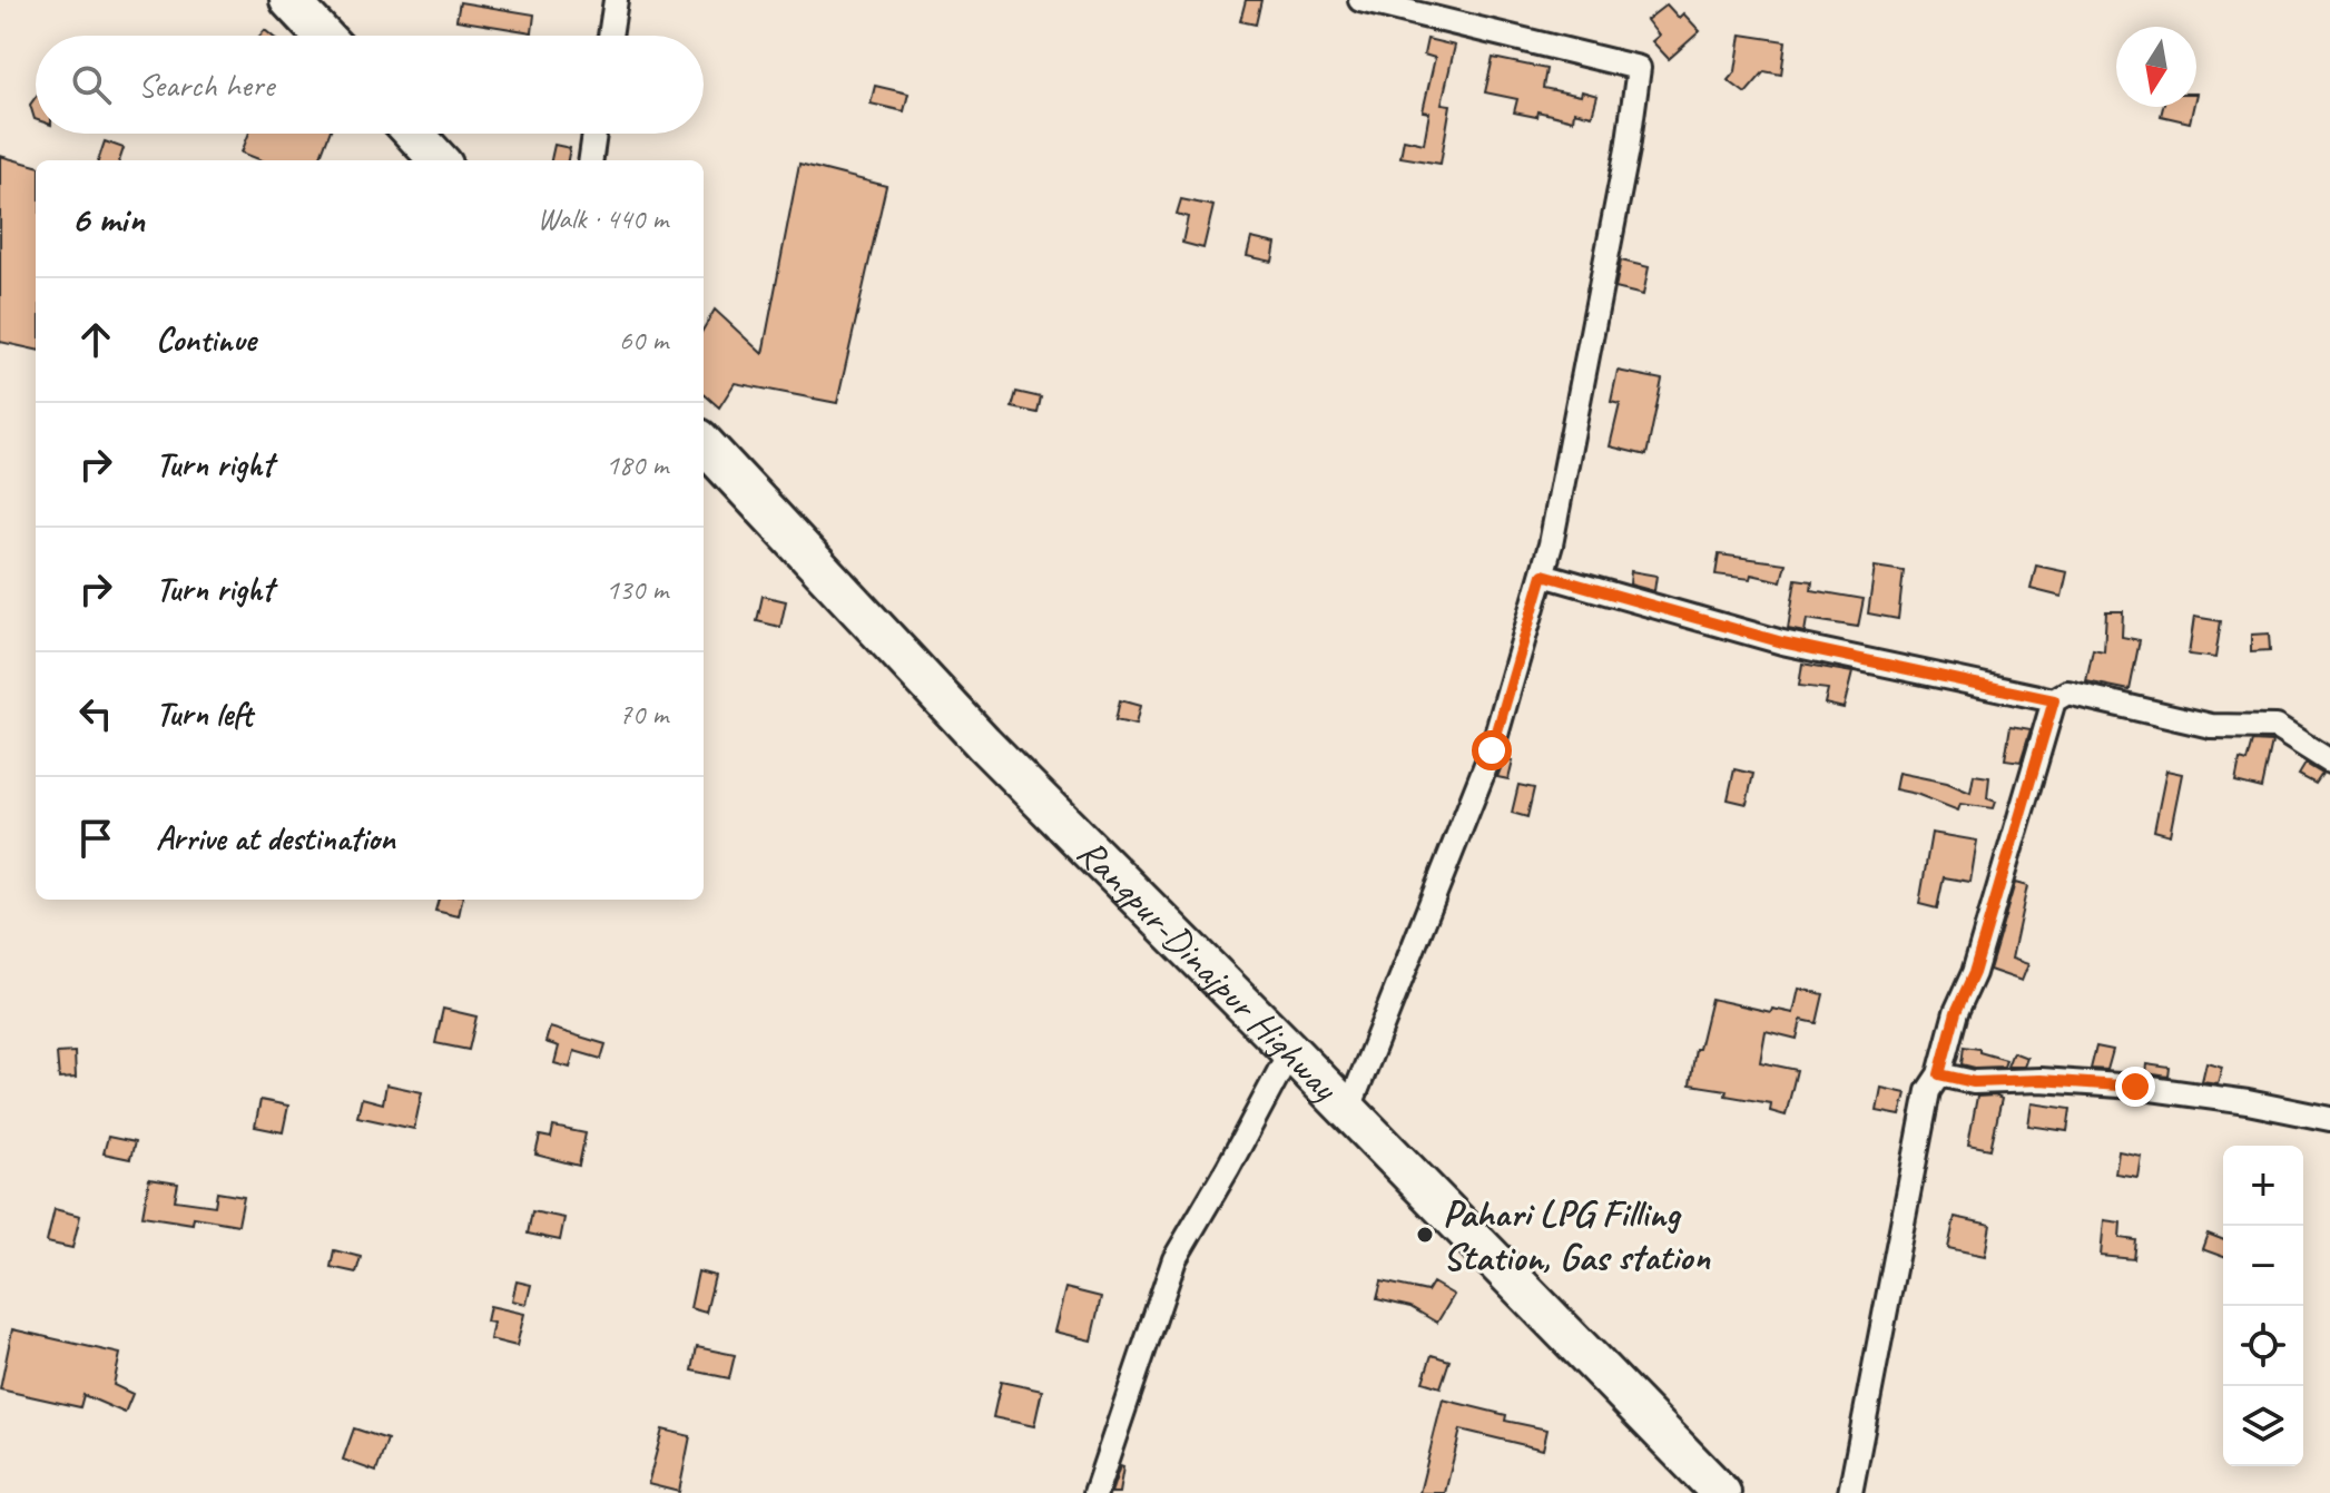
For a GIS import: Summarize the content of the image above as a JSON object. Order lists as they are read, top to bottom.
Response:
{
  "streets": {
    "highway": ["Rangpur-Dinajpur Highway"]
  },
  "places": ["Pahari LPG Filling Station, Gas station"],
  "north": "bottom",
  "page": {
    "search": "Search here",
    "heading": ["6 min", "Walk · 440 m"],
    "list": [
      ["Continue", "60 m"],
      ["Turn right", "180 m"],
      ["Turn right", "130 m"],
      ["Turn left", "70 m"],
      "Arrive at destination"
    ],
    "map_buttons": ["+", "−"]
  }
}
